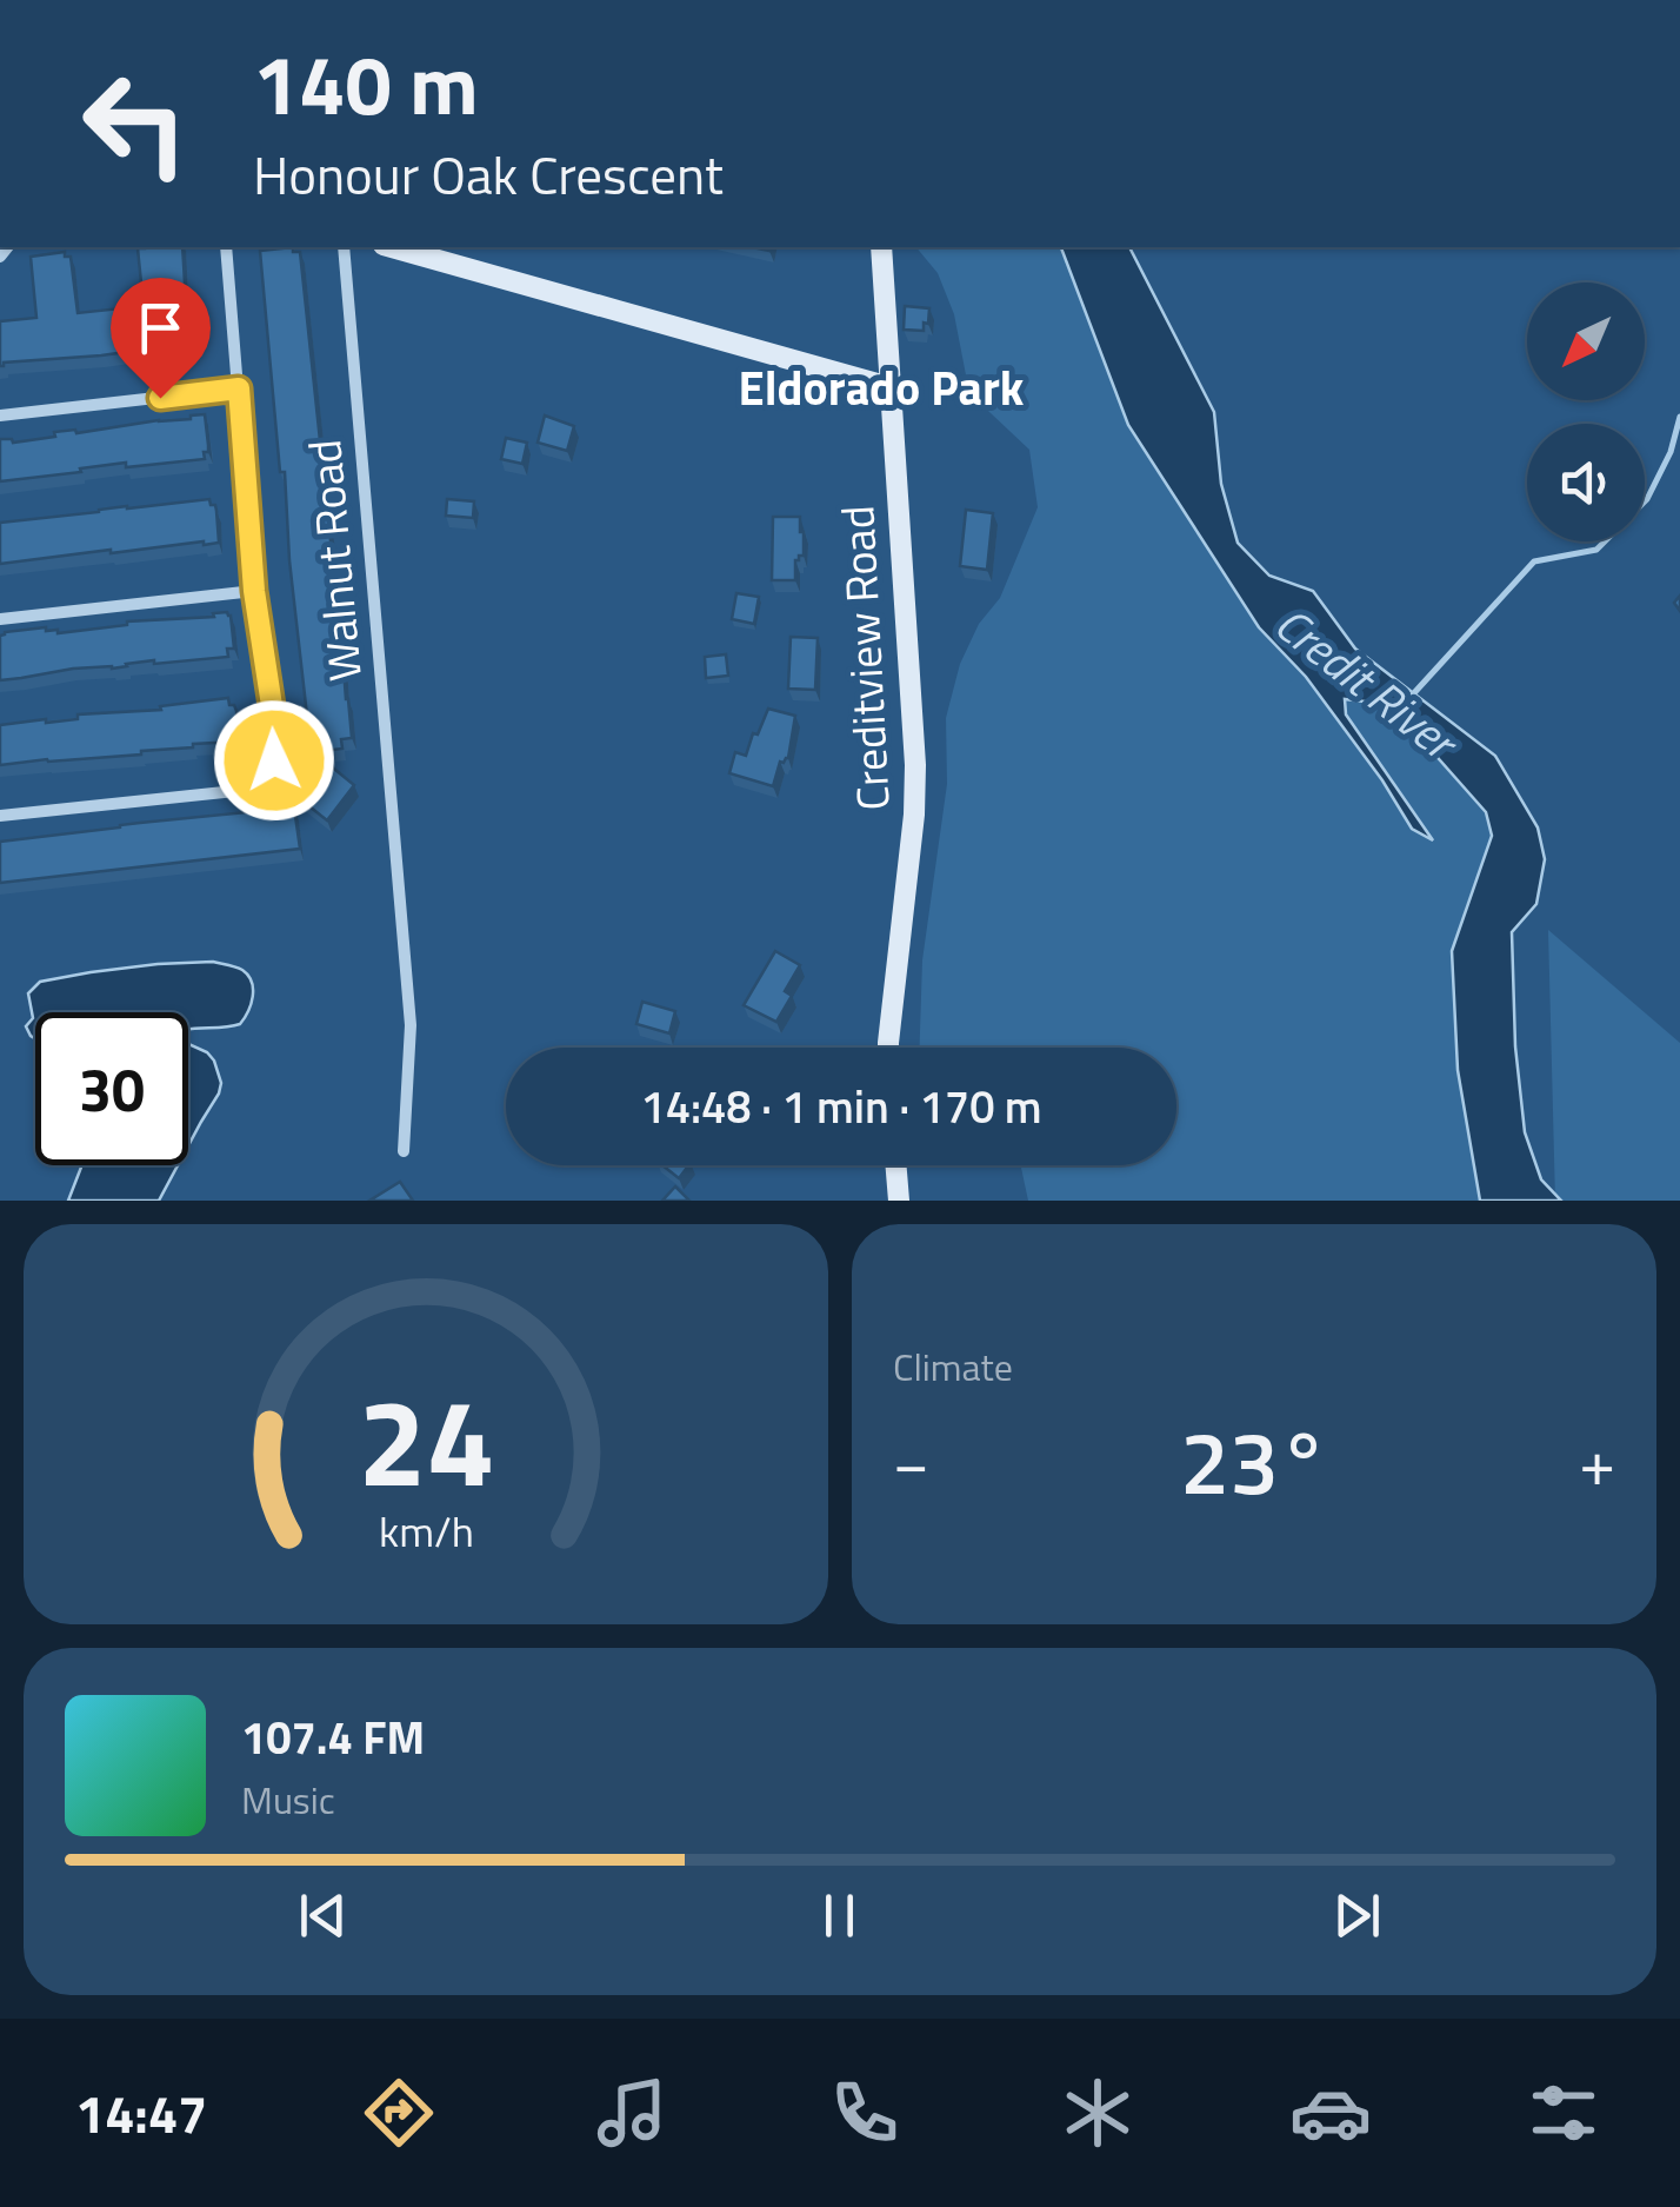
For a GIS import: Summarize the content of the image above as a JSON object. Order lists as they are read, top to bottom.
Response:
{
  "streets": {
    "street": ["Walnut Road", "Creditview Road"]
  },
  "districts": ["Eldorado Park"],
  "water": ["Credit River"],
  "north": "bottom left",
  "page": {
    "turn": ["140 m", "Honour Oak Crescent"],
    "limit": "30",
    "trip": "14:48 · 1 min · 170 m",
    "tile": "Climate",
    "heat": ["−", "23°", "+"],
    "song": ["107.4 FM", "Music"],
    "tabs": "14:47",
    "gauge": ["24", "km/h"]
  }
}
